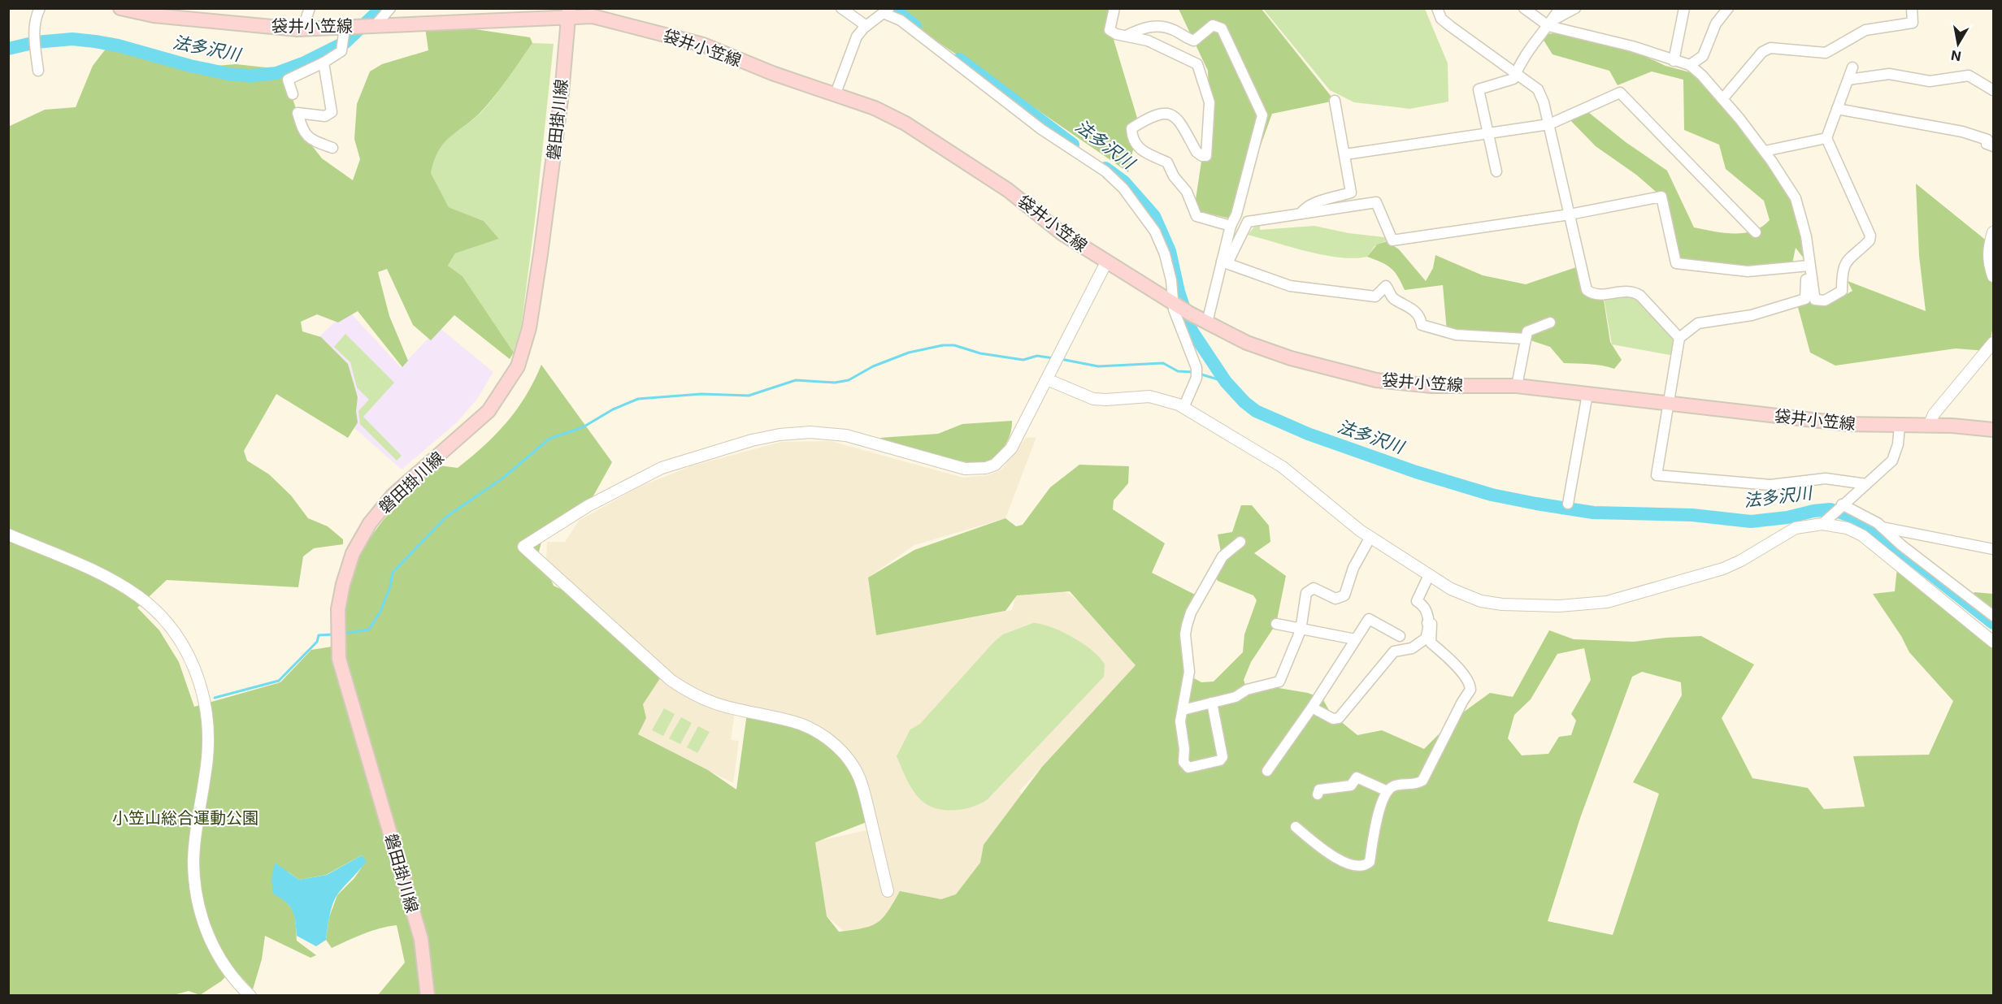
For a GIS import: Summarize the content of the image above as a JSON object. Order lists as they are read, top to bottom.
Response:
{
  "streets": {
    "main road": ["袋井小笠線", "磐田掛川線"]
  },
  "crossings": [
    ["袋井小笠線", "磐田掛川線"]
  ],
  "water": ["法多沢川"],
  "parks": ["小笠山総合運動公園"],
  "north": "bottom"
}
